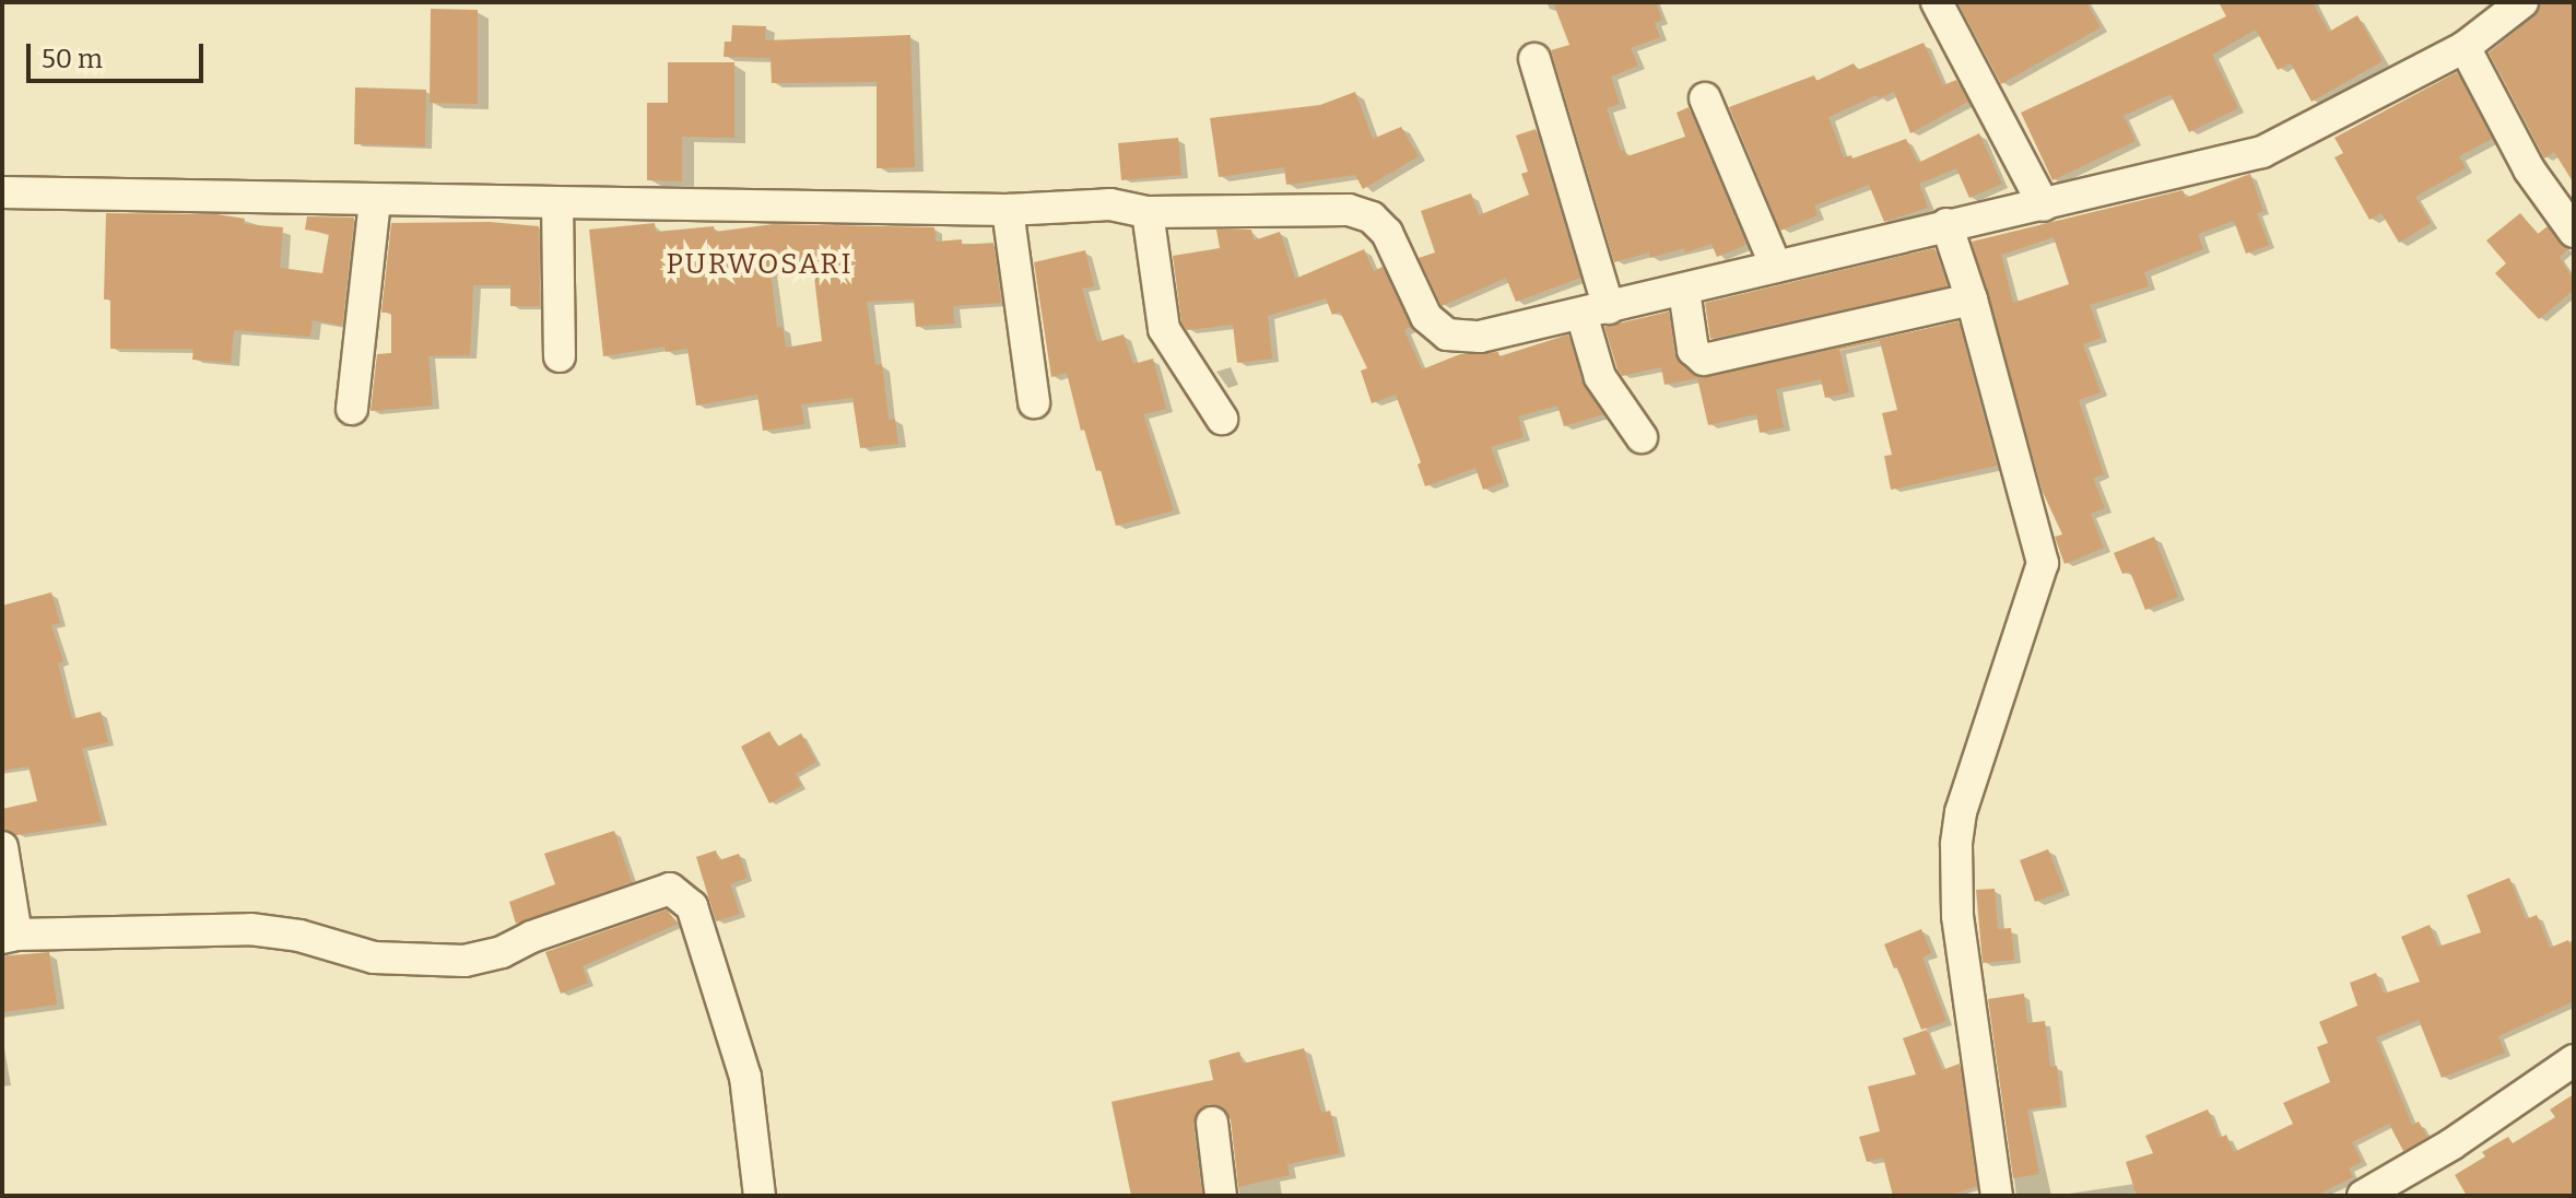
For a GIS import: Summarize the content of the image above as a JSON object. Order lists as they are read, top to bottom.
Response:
{
  "districts": ["PURWOSARI"],
  "scale_bar": "50 m"
}
